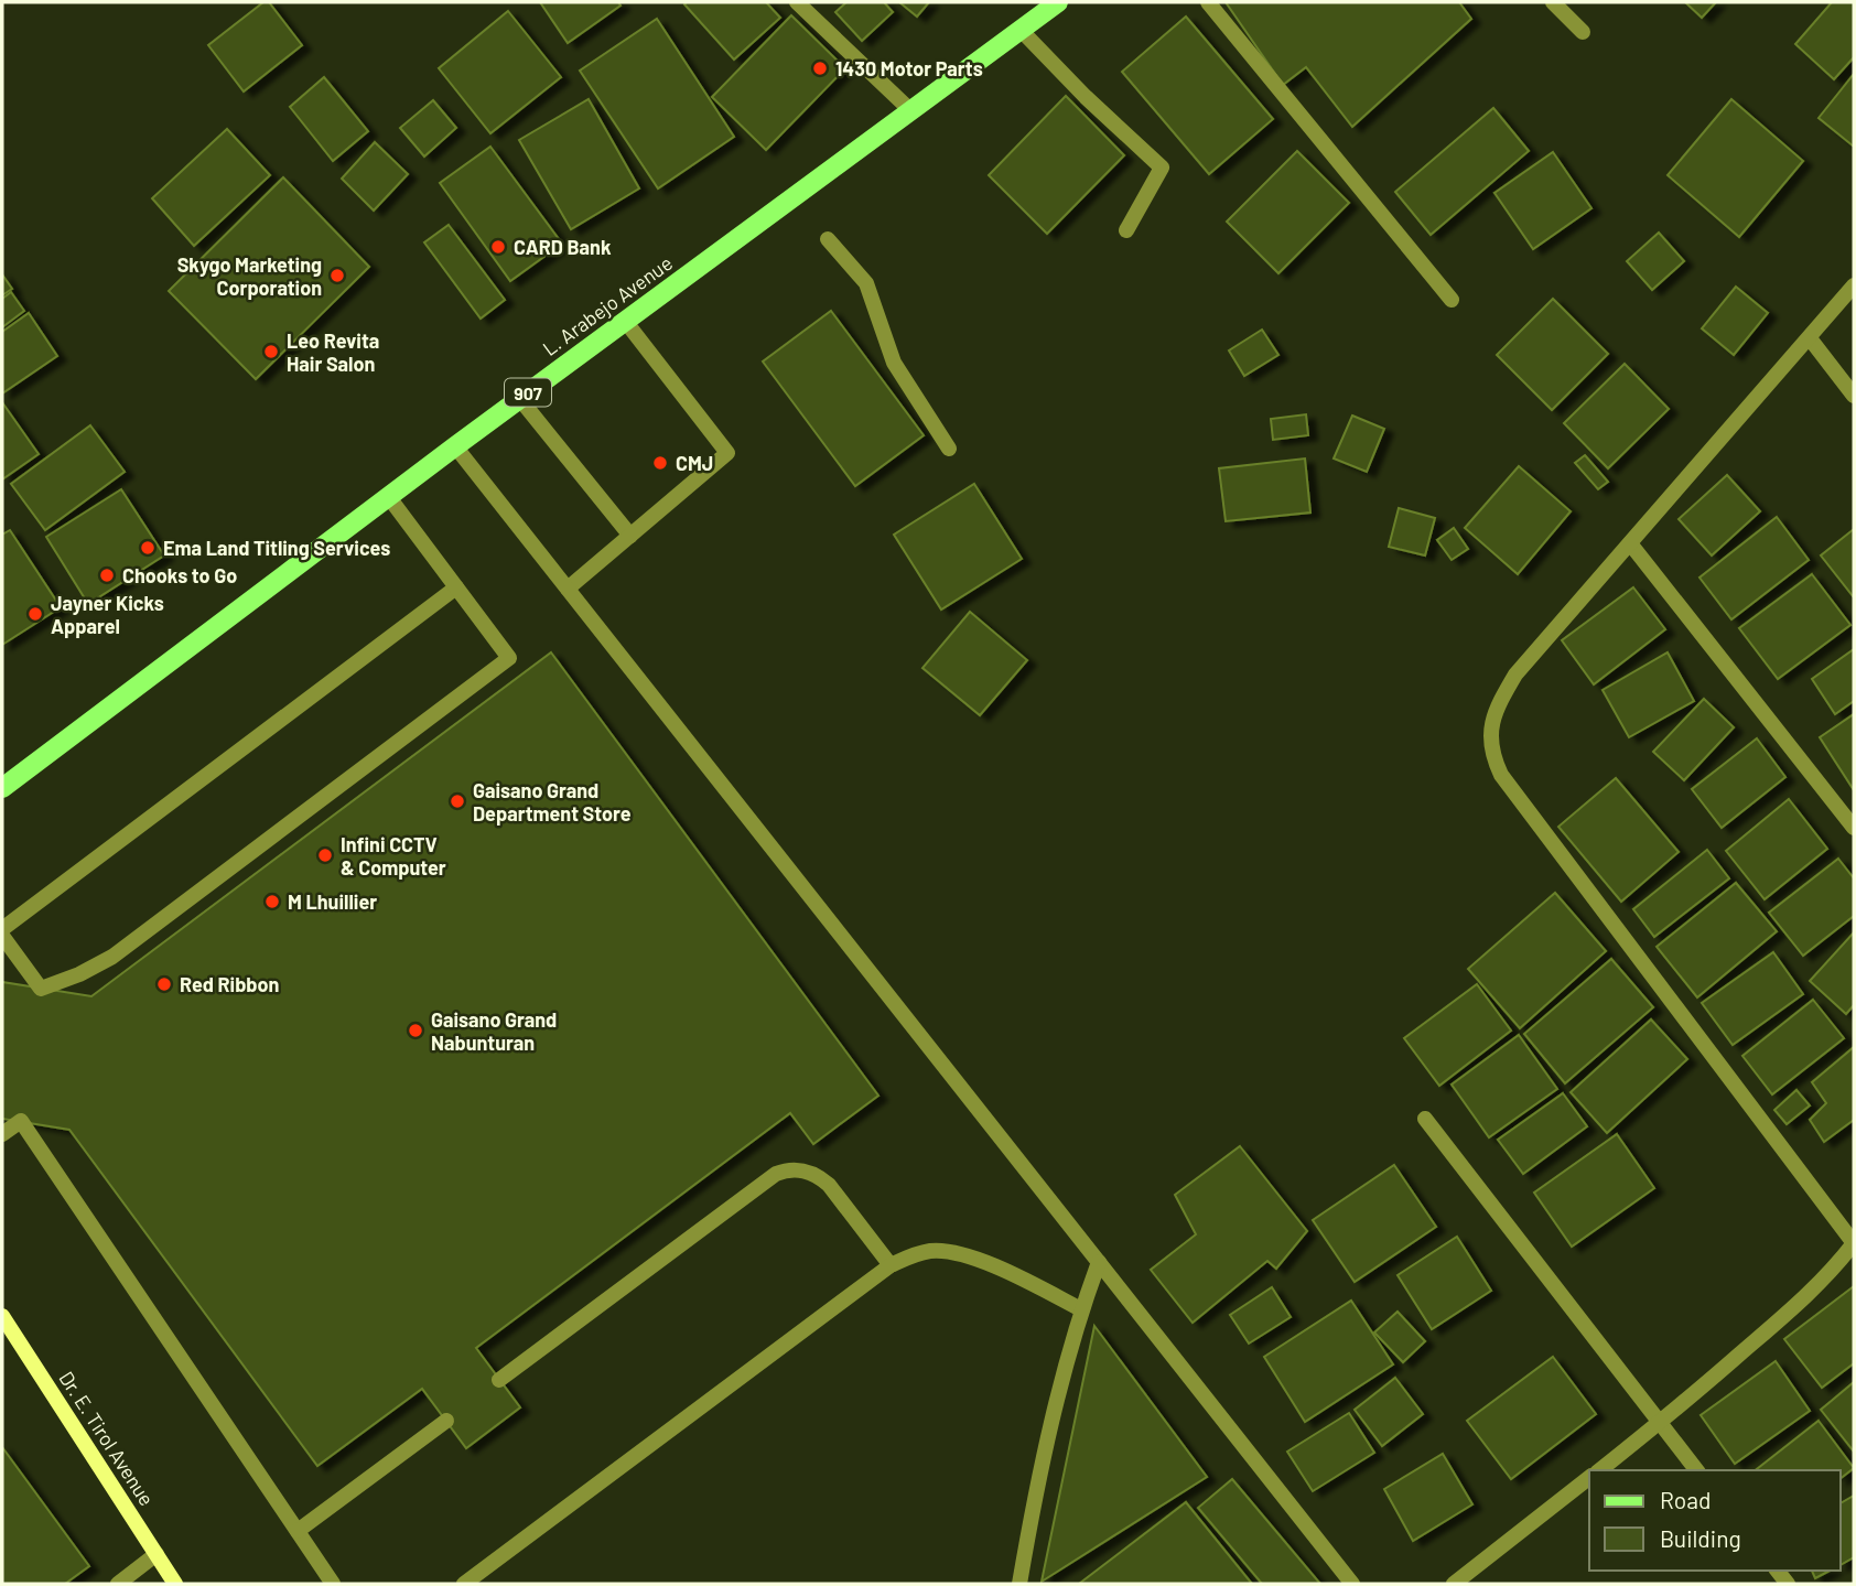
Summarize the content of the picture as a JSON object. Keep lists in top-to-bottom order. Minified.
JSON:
{"streets":{"main road":["L. Arabejo Avenue","907","Dr. E. Tirol Avenue"]},"places":["1430 Motor Parts","CARD Bank","Skygo Marketing Corporation","Leo Revita Hair Salon","CMJ","Ema Land Titling Services","Chooks to Go","Jayner Kicks Apparel","Gaisano Grand Department Store","Infini CCTV & Computer","M Lhuillier","Red Ribbon","Gaisano Grand Nabunturan"],"legend":["Road","Building"]}
